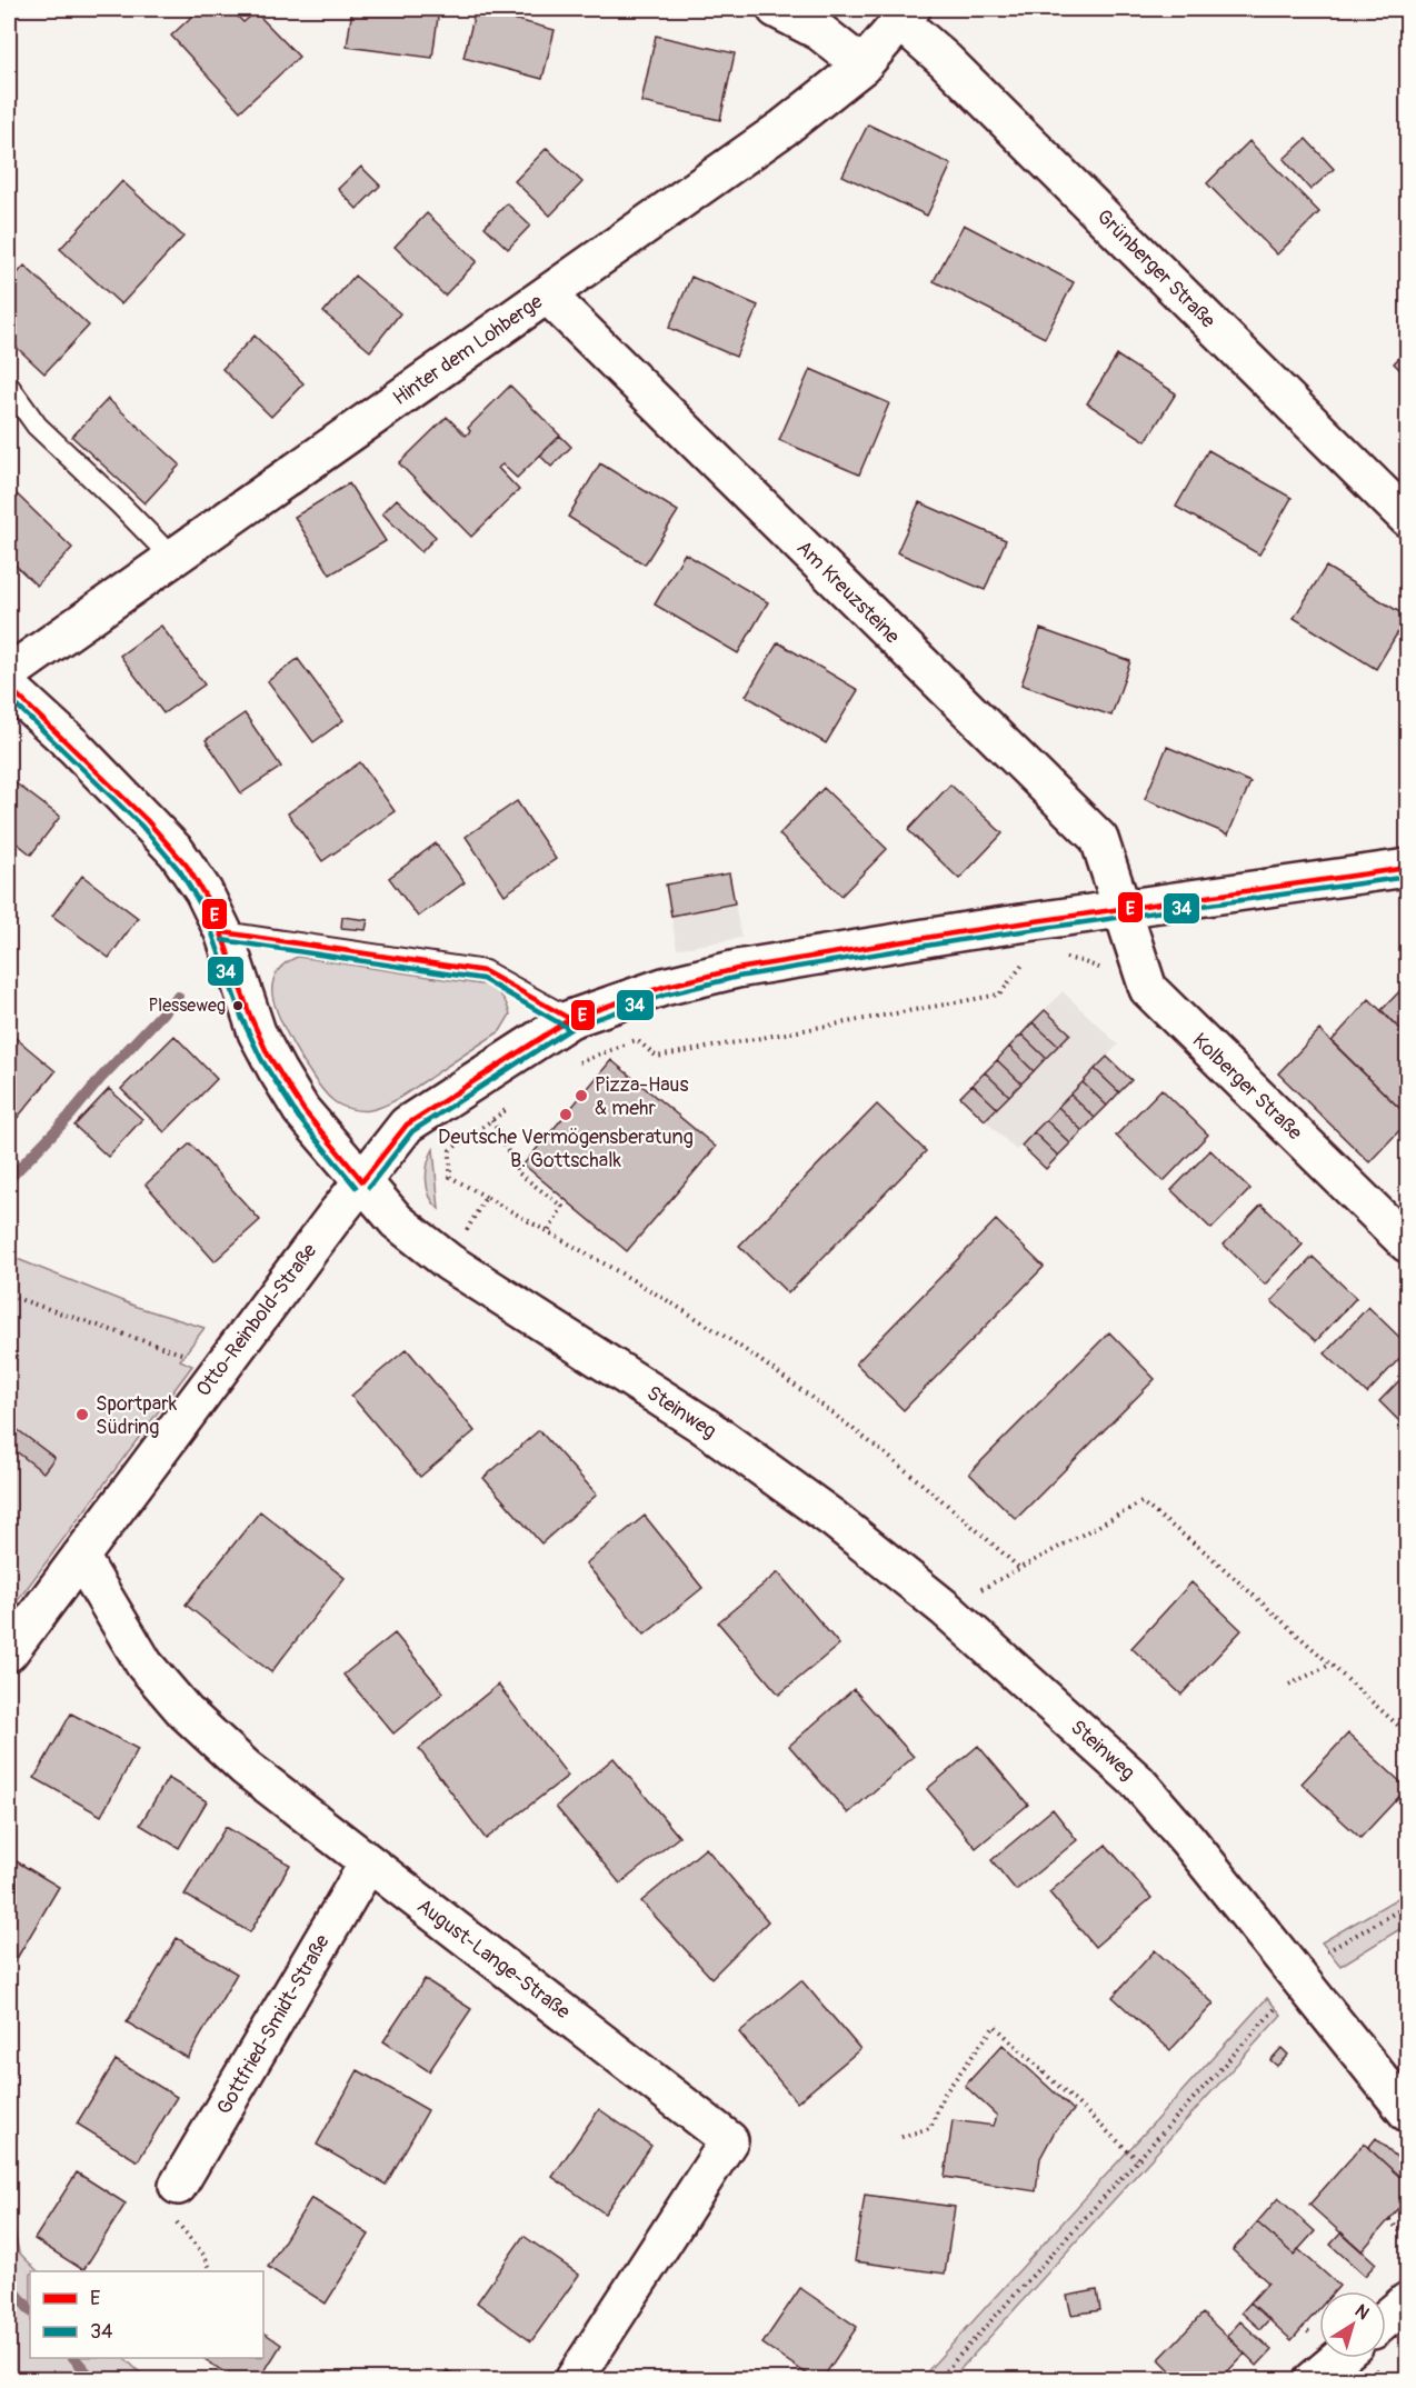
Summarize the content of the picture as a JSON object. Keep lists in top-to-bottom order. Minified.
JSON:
{"streets":{"street":["Grünberger Straße","Hinter dem Lohberge","Am Kreuzsteine","Kolberger Straße","Otto-Reinbold-Straße","Steinweg","August-Lange-Straße","Gottfried-Smidt-Straße"]},"crossings":[["Grünberger Straße","Hinter dem Lohberge"],["Hinter dem Lohberge","Am Kreuzsteine"],["Am Kreuzsteine","Kolberger Straße"],["Otto-Reinbold-Straße","Steinweg"],["Otto-Reinbold-Straße","August-Lange-Straße"],["August-Lange-Straße","Gottfried-Smidt-Straße"]],"places":["Plesseweg","Pizza-Haus & mehr","Deutsche Vermögensberatung B. Gottschalk","Sportpark Südring"],"lines":["transit line E","transit line 34"],"legend":["E","34"],"north":"top right"}
